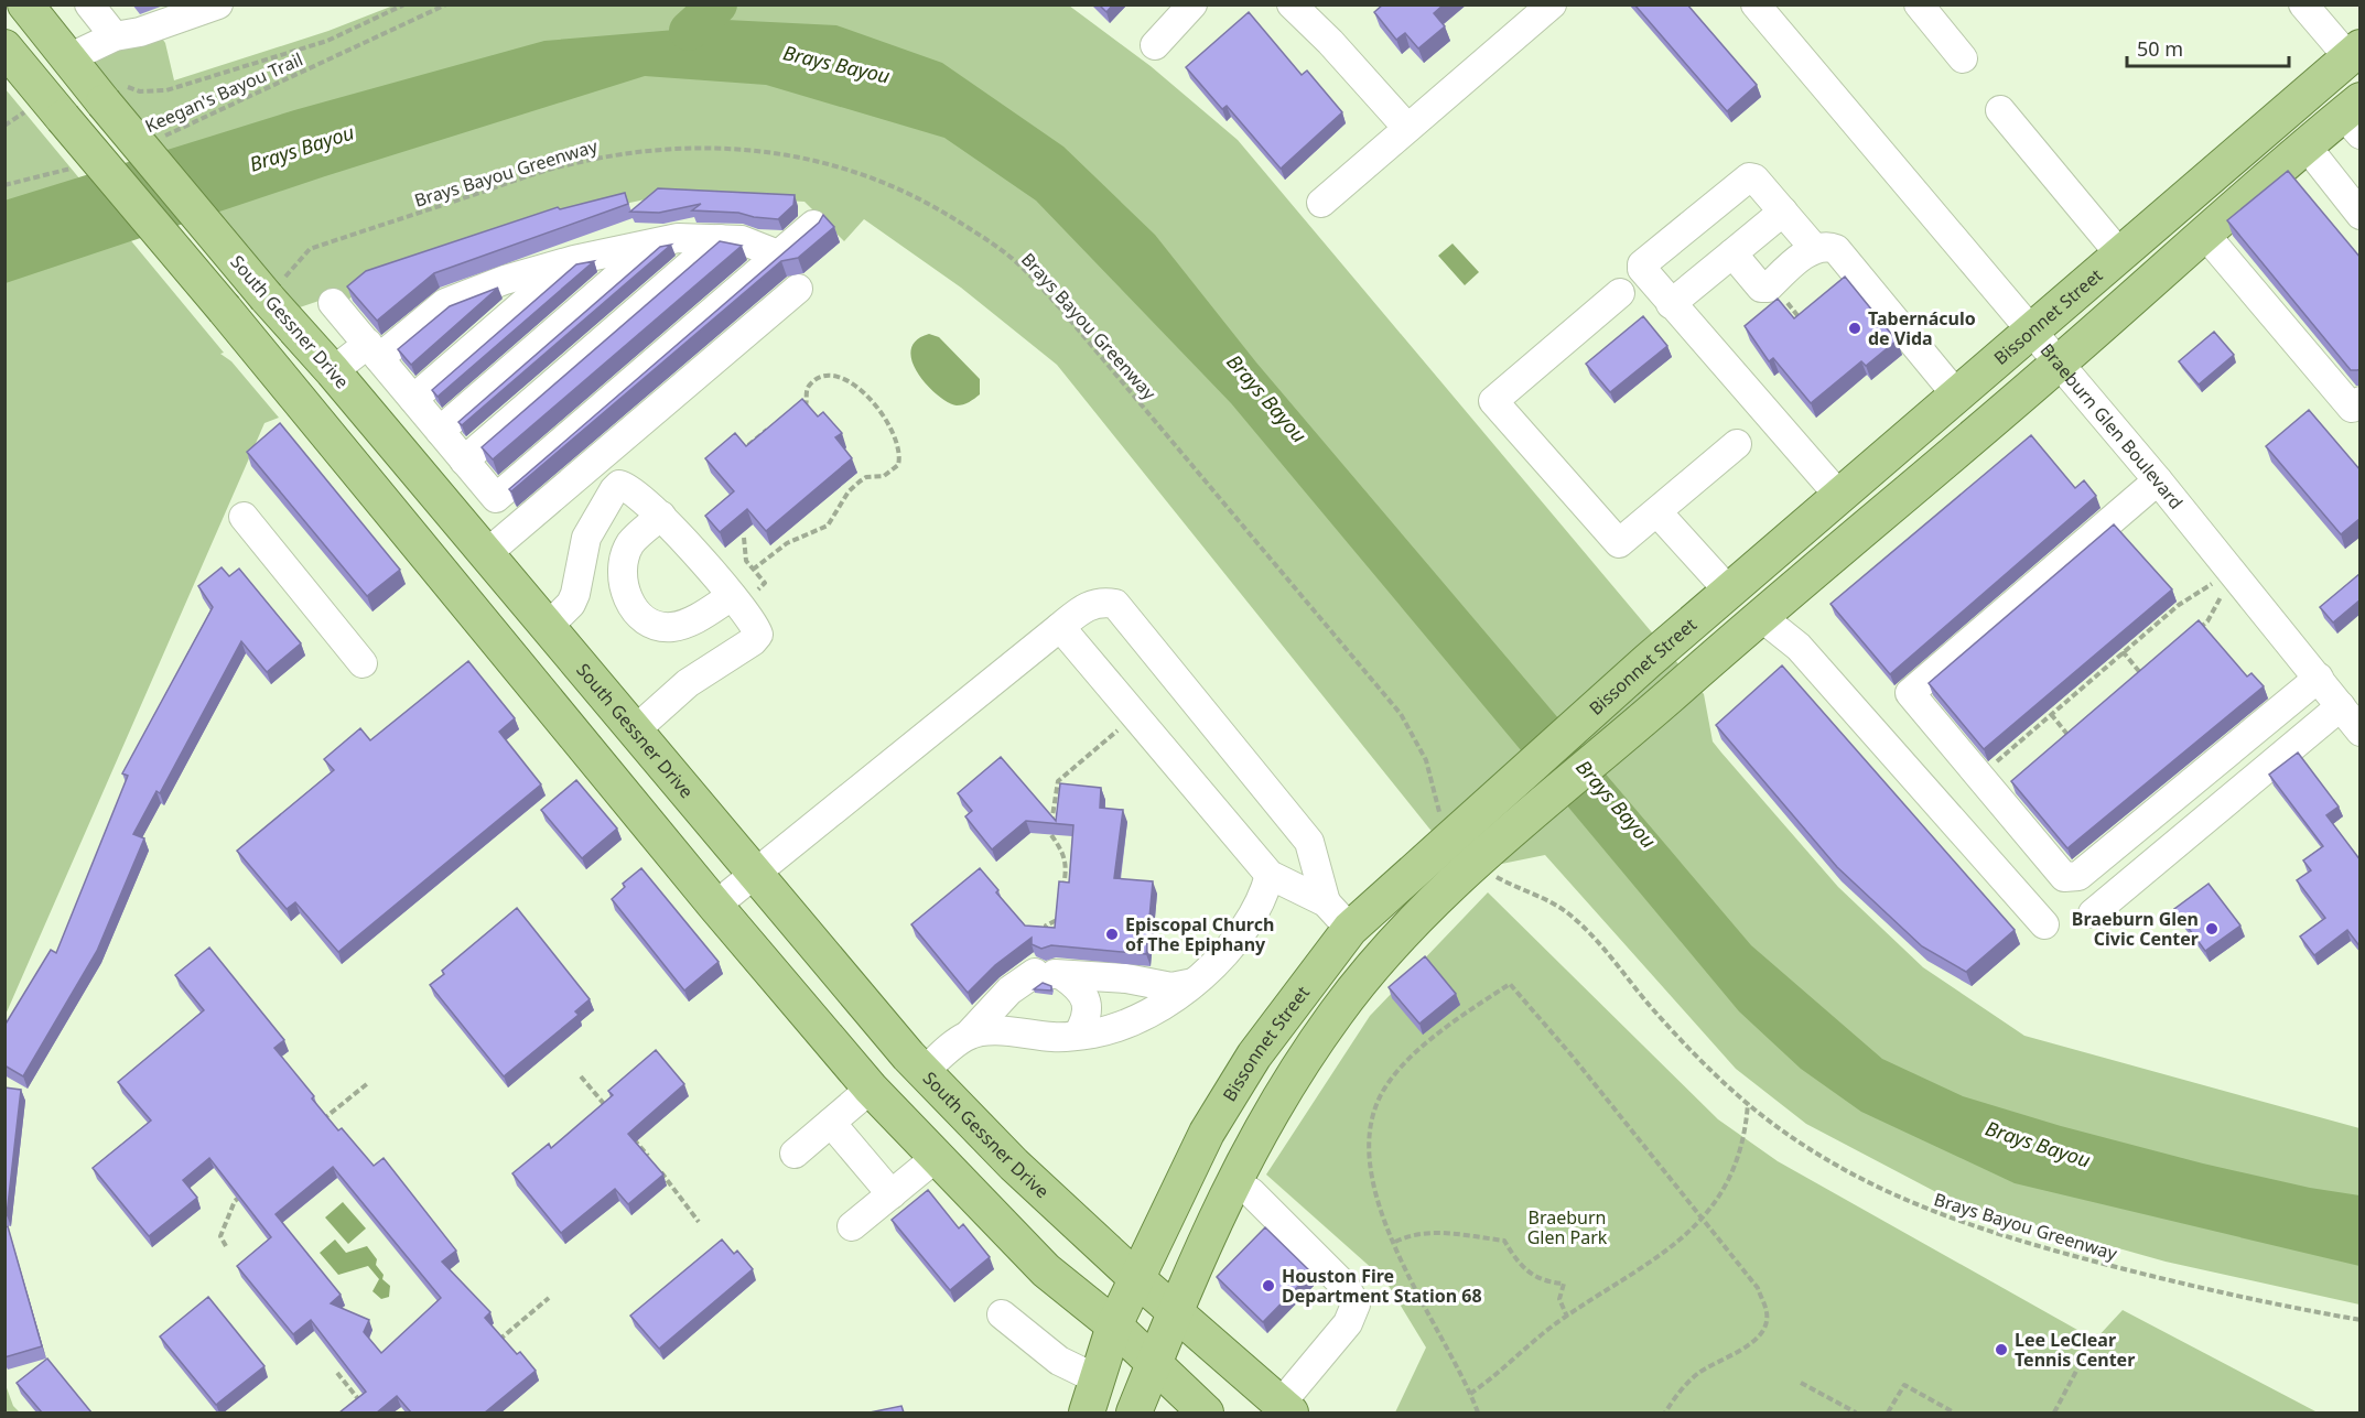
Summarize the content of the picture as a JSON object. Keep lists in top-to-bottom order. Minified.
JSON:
{"streets":{"main road":["Bissonnet Street","South Gessner Drive"],"street":["Braeburn Glen Boulevard"],"path":["Keegan's Bayou Trail","Brays Bayou Greenway"]},"crossings":[["Keegan's Bayou Trail","South Gessner Drive"],["Brays Bayou Greenway","Bissonnet Street"],["Brays Bayou Greenway","South Gessner Drive"],["Bissonnet Street","South Gessner Drive"],["Bissonnet Street","Braeburn Glen Boulevard"]],"water":["Brays Bayou"],"parks":["Braeburn Glen Park"],"places":["Tabernáculo de Vida","Braeburn Glen Civic Center","Episcopal Church of The Epiphany","Houston Fire Department Station 68","Lee LeClear Tennis Center"],"scale_bar":"50 m"}
